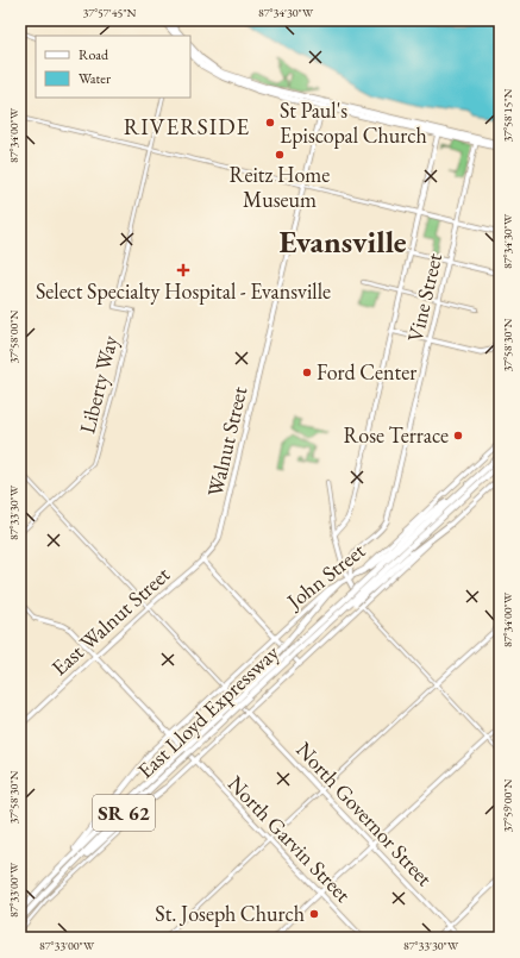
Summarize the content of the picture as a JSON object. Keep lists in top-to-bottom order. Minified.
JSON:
{"streets":{"highway":["East Lloyd Expressway","SR 62"],"main road":["Vine Street","Walnut Street","John Street","East Walnut Street","North Governor Street","North Garvin Street"],"street":["Liberty Way"]},"crossings":[["Vine Street","John Street"],["Walnut Street","East Walnut Street"],["John Street","North Garvin Street"],["East Walnut Street","North Garvin Street"],["East Lloyd Expressway","SR 62"]],"districts":["RIVERSIDE","Evansville"],"places":{"other":["St Paul's Episcopal Church","Reitz Home Museum","Ford Center","Rose Terrace","St. Joseph Church"],"health":["Select Specialty Hospital - Evansville"]},"legend":["Road","Water"],"coordinates":["37°57'45\"N","87°34'30\"W","37°58'15\"N","87°34'00\"W","37°58'00\"N","37°58'30\"N","87°33'30\"W","37°59'00\"N","87°33'00\"W"]}
